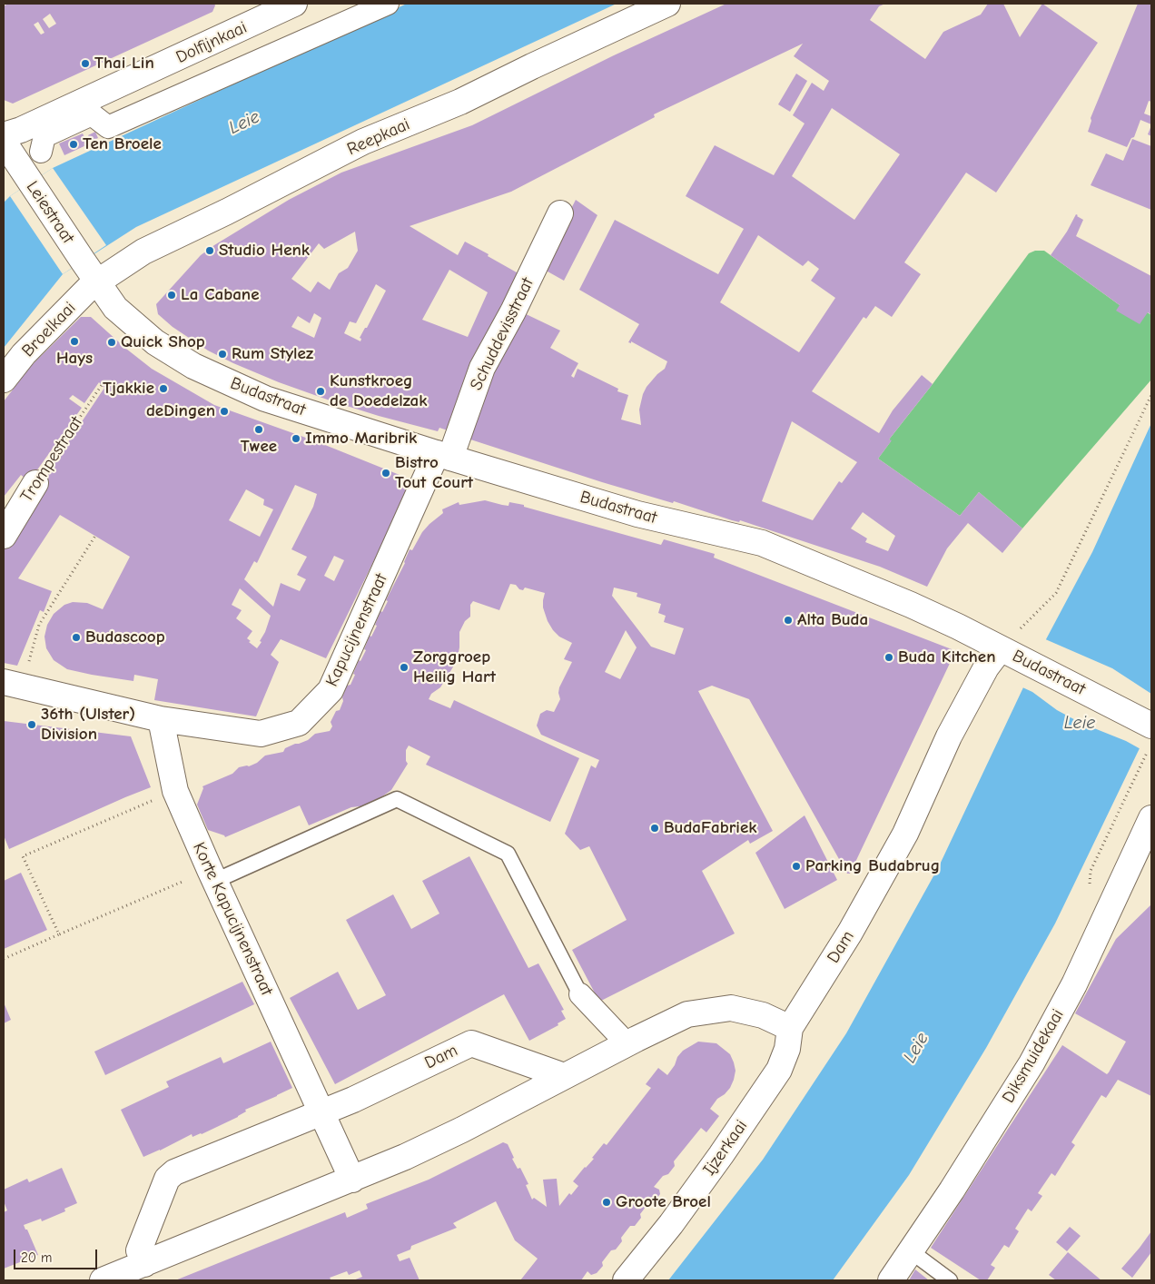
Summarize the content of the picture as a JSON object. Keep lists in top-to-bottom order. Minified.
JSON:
{"streets":{"street":["Dolfijnkaai","Reepkaai","Leiestraat","Broelkaai","Schuddevisstraat","Budastraat","Trompestraat","Kapucijnenstraat","Korte Kapucijnenstraat","Dam","Diksmuidekaai","Ijzerkaai"]},"crossings":[["Reepkaai","Leiestraat"],["Reepkaai","Broelkaai"],["Reepkaai","Budastraat"],["Leiestraat","Broelkaai"],["Leiestraat","Budastraat"],["Broelkaai","Budastraat"],["Schuddevisstraat","Budastraat"],["Schuddevisstraat","Kapucijnenstraat"],["Budastraat","Kapucijnenstraat"],["Budastraat","Dam"],["Kapucijnenstraat","Korte Kapucijnenstraat"],["Korte Kapucijnenstraat","Dam"],["Dam","Ijzerkaai"]],"water":["Leie"],"places":["Thai Lin","Ten Broele","Studio Henk","La Cabane","Hays","Quick Shop","Rum Stylez","Tjakkie","Kunstkroeg de Doedelzak","deDingen","Twee","Immo Maribrik","Bistro Tout Court","Alta Buda","Budascoop","Buda Kitchen","Zorggroep Heilig Hart","36th (Ulster) Division","BudaFabriek","Parking Budabrug","Groote Broel"],"scale_bar":"20 m"}
